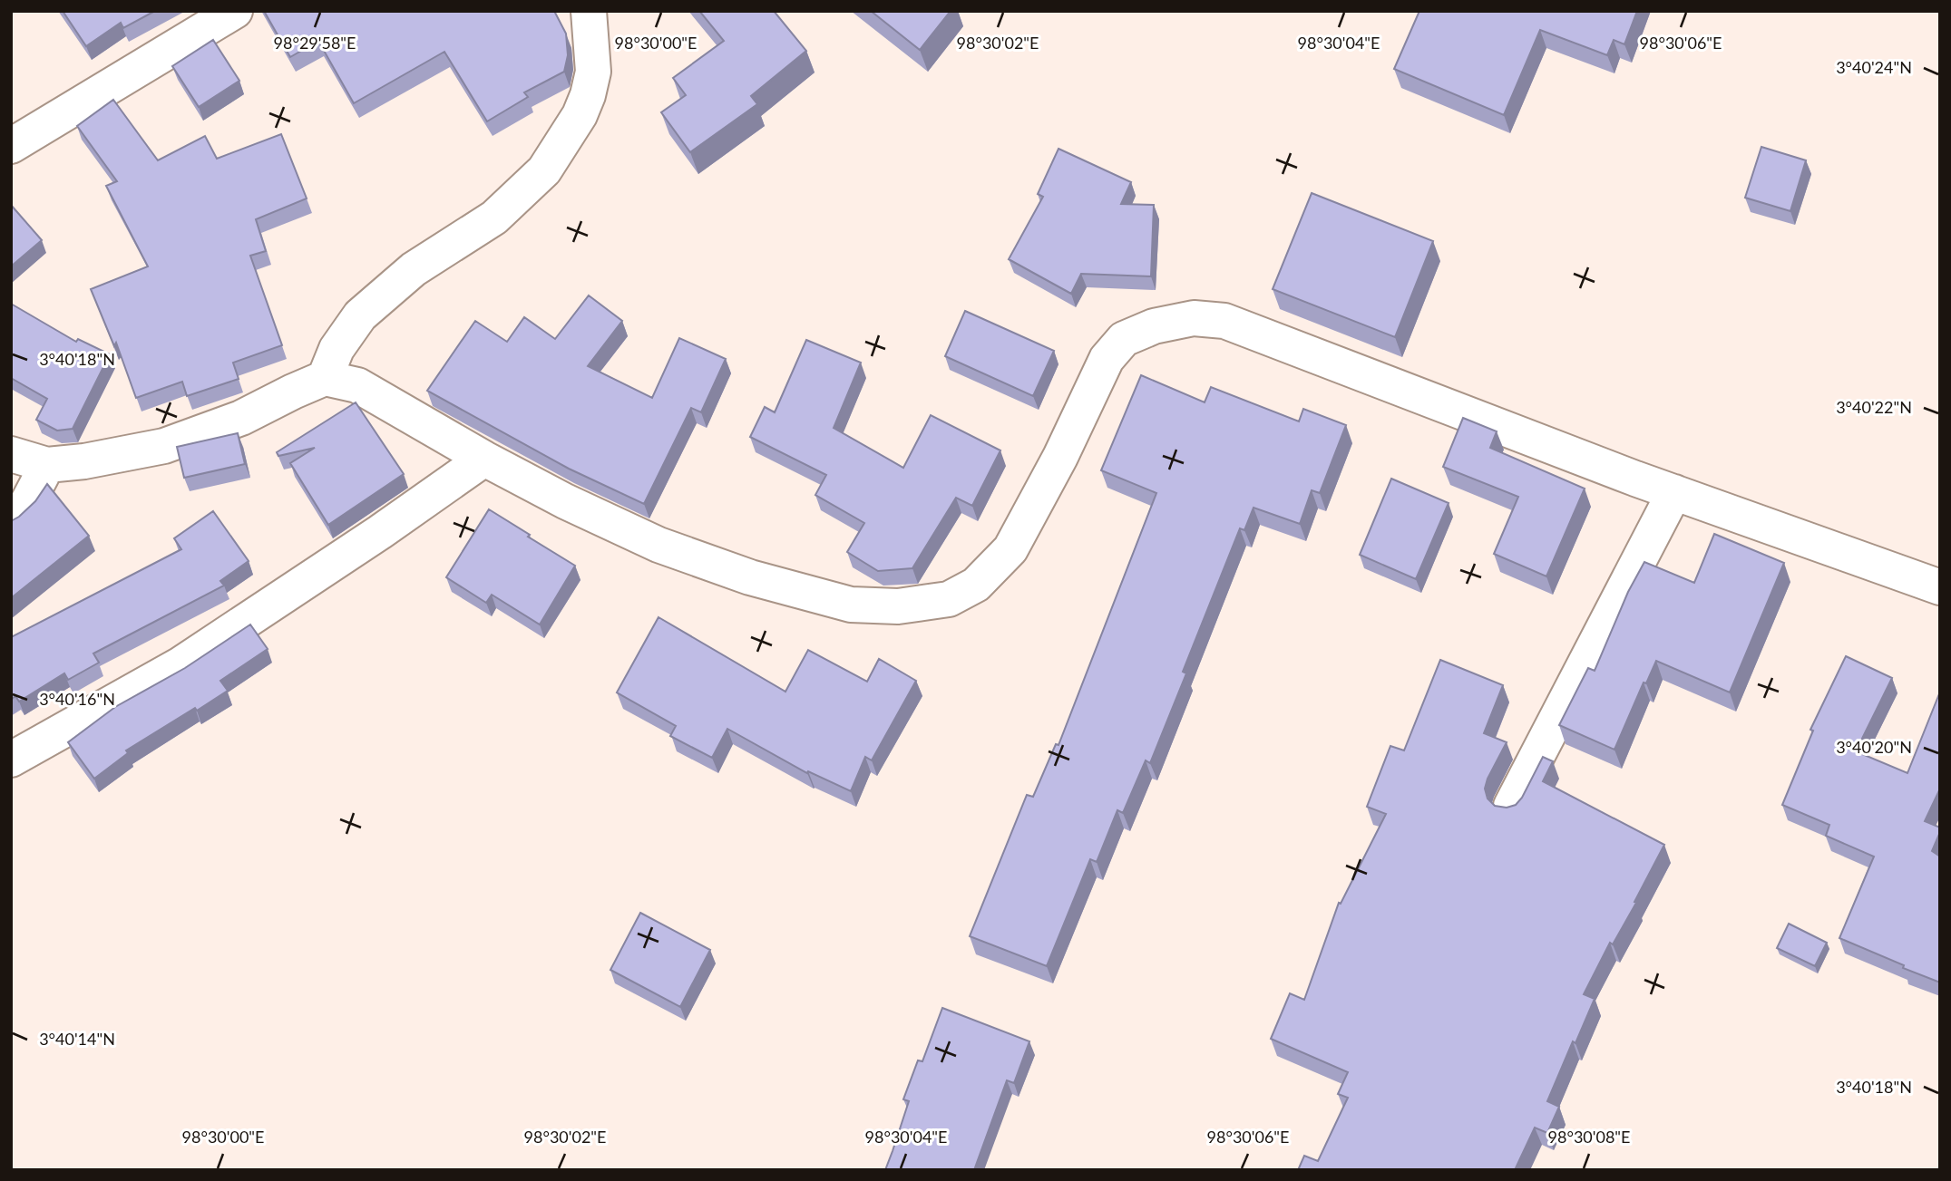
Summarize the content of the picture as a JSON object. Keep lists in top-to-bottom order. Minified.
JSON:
{"coordinates":["98°29'58\"E","98°30'00\"E","98°30'02\"E","98°30'04\"E","98°30'06\"E","3°40'24\"N","3°40'18\"N","3°40'22\"N","3°40'16\"N","3°40'20\"N","3°40'14\"N","98°30'08\"E"]}
